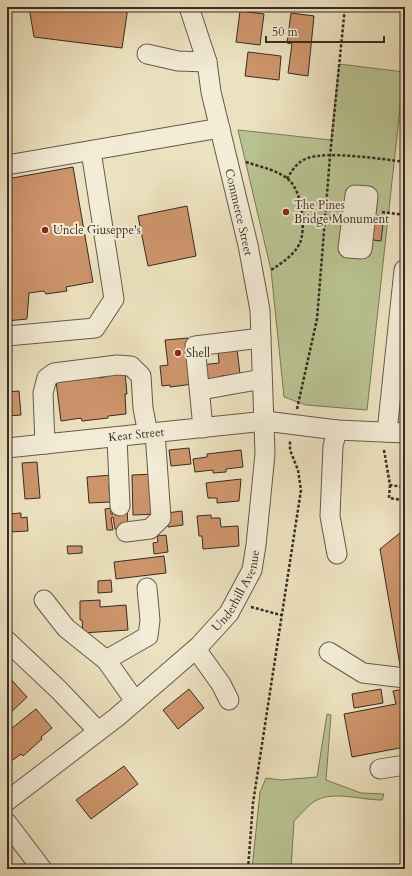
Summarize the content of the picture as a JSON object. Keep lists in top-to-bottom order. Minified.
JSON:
{"streets":{"street":["Commerce Street","Kear Street","Underhill Avenue"]},"crossings":[["Commerce Street","Kear Street"],["Commerce Street","Underhill Avenue"],["Kear Street","Underhill Avenue"]],"places":["The Pines Bridge Monument","Uncle Giuseppe's","Shell"],"scale_bar":"50 m"}
